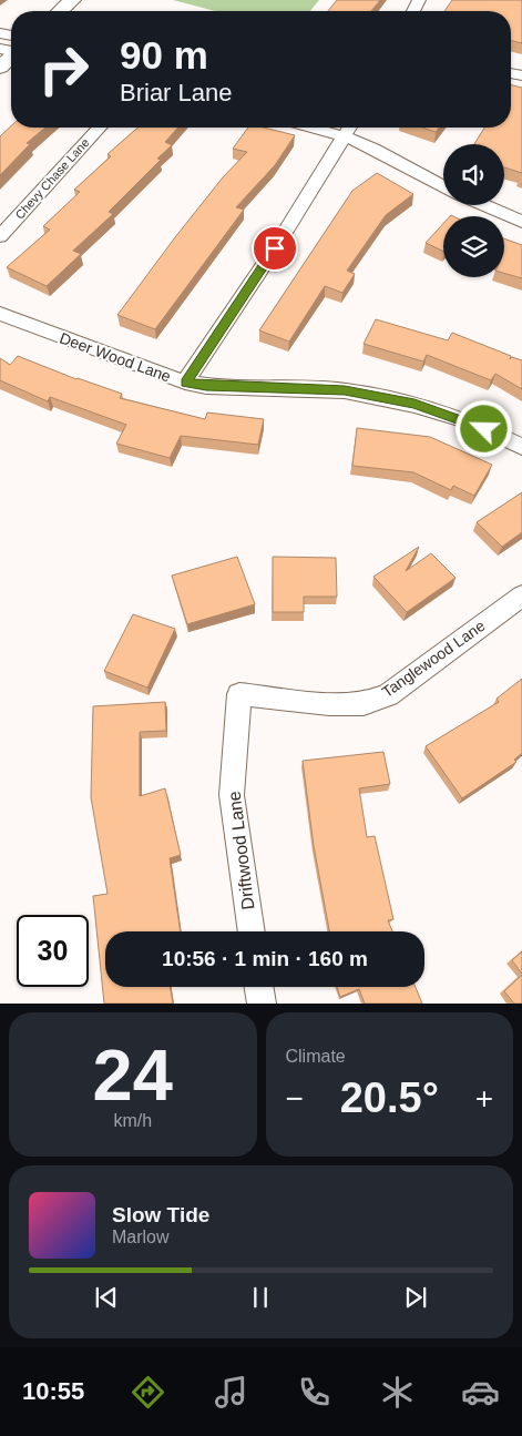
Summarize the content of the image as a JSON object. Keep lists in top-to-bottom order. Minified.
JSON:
{"streets":{"street":["Chevy Chase Lane","Deer Wood Lane","Tanglewood Lane","Driftwood Lane"]},"crossings":[["Tanglewood Lane","Driftwood Lane"]],"page":{"turn":["90 m","Briar Lane"],"limit":"30","trip":"10:56 · 1 min · 160 m","tile":[["24","km/h"],"Climate"],"heat":["−","20.5°","+"],"song":["Slow Tide","Marlow"],"tabs":"10:55"}}
